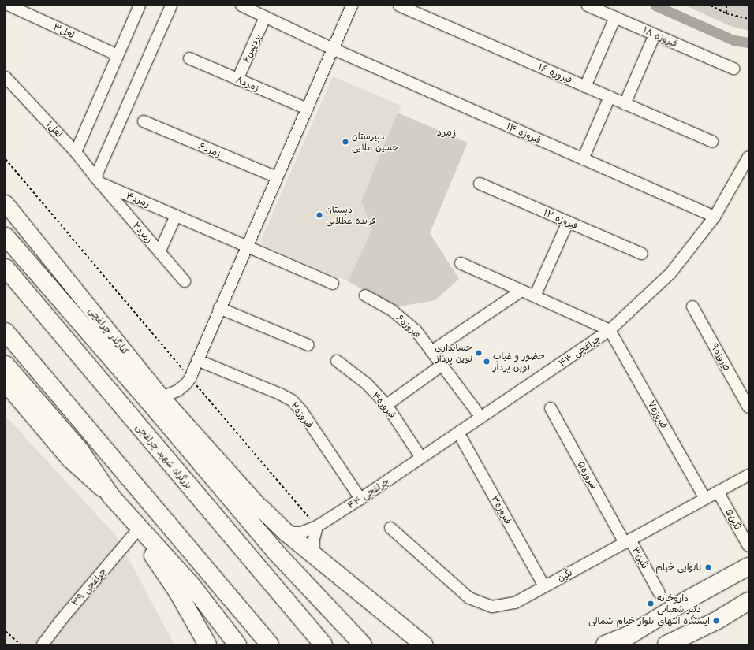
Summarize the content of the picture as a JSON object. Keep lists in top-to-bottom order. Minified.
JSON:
{"streets":{"main road":["کنارگذر چراغچی","بزرگراه شهید چراغچی"],"street":["لعل۳","فیروزه ۱۸","پردیس۶","فیروزه ۱۶","زمرد۸","لعل۱","فیروزه ۱۴","زمرد۶","زمرد۴","فیروزه ۱۲","زمرد۲","فیروزه۶","چراغچی ۴۴","فیروزه۹","فیروزه۴","فیروزه۷","فیروزه۲","فیروزه۵","فیروزه۳","نگین۵","نگین۳","نگین","چراغچی ۳۹"]},"crossings":[["پردیس۶","زمرد۸"],["پردیس۶","فیروزه ۱۴"],["لعل۱","زمرد۴"],["لعل۱","زمرد۲"],["فیروزه ۱۴","چراغچی ۴۴"],["زمرد۴","زمرد۲"],["چراغچی ۴۴","فیروزه۴"],["چراغچی ۴۴","فیروزه۷"],["چراغچی ۴۴","فیروزه۲"],["چراغچی ۴۴","فیروزه۳"],["فیروزه۷","نگین"],["فیروزه۵","نگین۳"],["فیروزه۵","نگین"],["فیروزه۳","نگین"],["نگین۵","نگین"],["نگین۳","نگین"]],"districts":["زمرد"],"places":["دبیرستان حسین ملایی","دبستان فریده عطلایی","حسابداری نوین پرداز","حضور و غیاب نوین پرداز","نانوایی خیام","داروخانه دکتر شعبانی","ایستگاه انتهای بلوار خیام شمالی"]}
